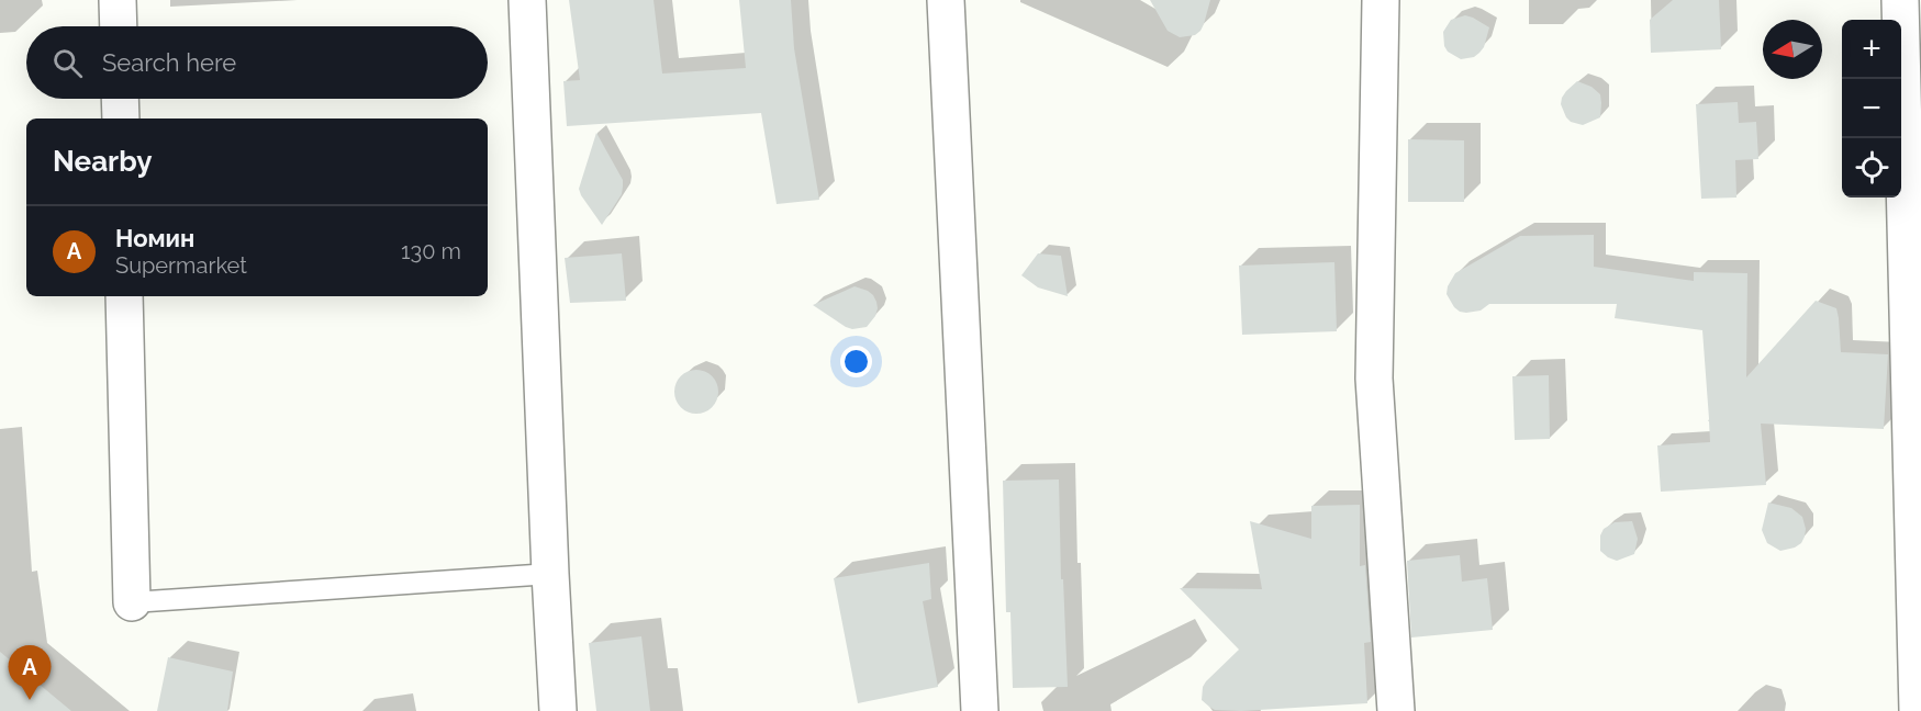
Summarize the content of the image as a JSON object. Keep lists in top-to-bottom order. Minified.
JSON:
{"north":"left","page":{"map_buttons":["+","−"],"search":"Search here","heading":"Nearby","list":[{"mark":"A","name":"Номин","note":"Supermarket","value":"130 m"}],"pins":"A"}}
